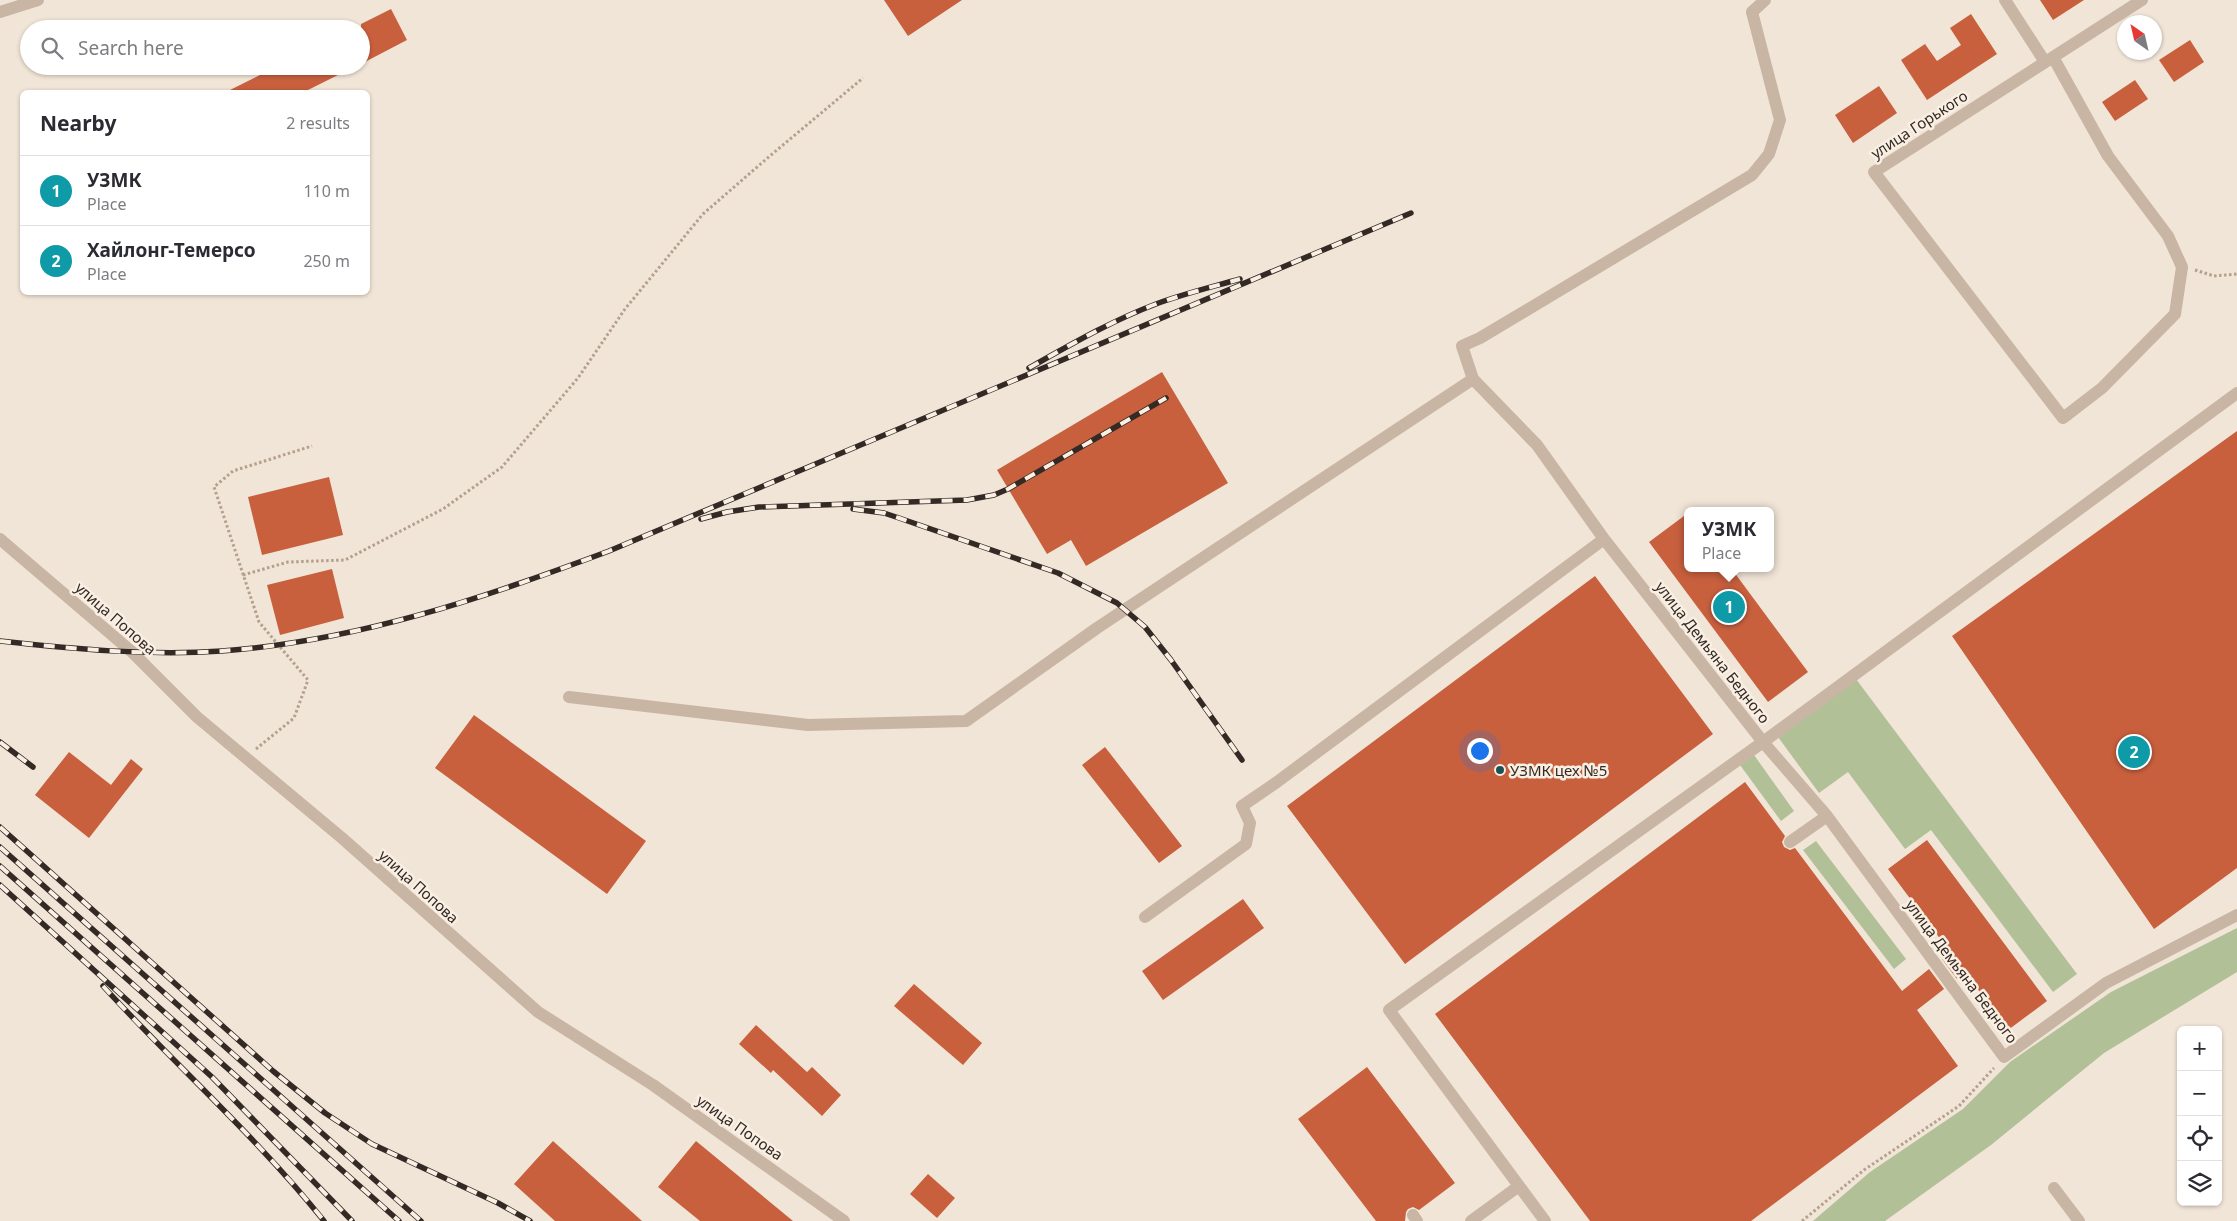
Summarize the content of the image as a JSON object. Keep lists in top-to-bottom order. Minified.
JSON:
{"streets":{"street":["улица Горького","улица Попова","улица Демьяна Бедного"]},"places":["УЗМК цех №5"],"north":"top left","page":{"search":"Search here","heading":["Nearby","2 results"],"list":[{"mark":"1","name":"УЗМК","note":"Place","value":"110 m"},{"mark":"2","name":"Хайлонг-Темерсо","note":"Place","value":"250 m"}],"popup":["УЗМК","Place"],"pins":["1","2"],"map_buttons":["+","−"]}}
